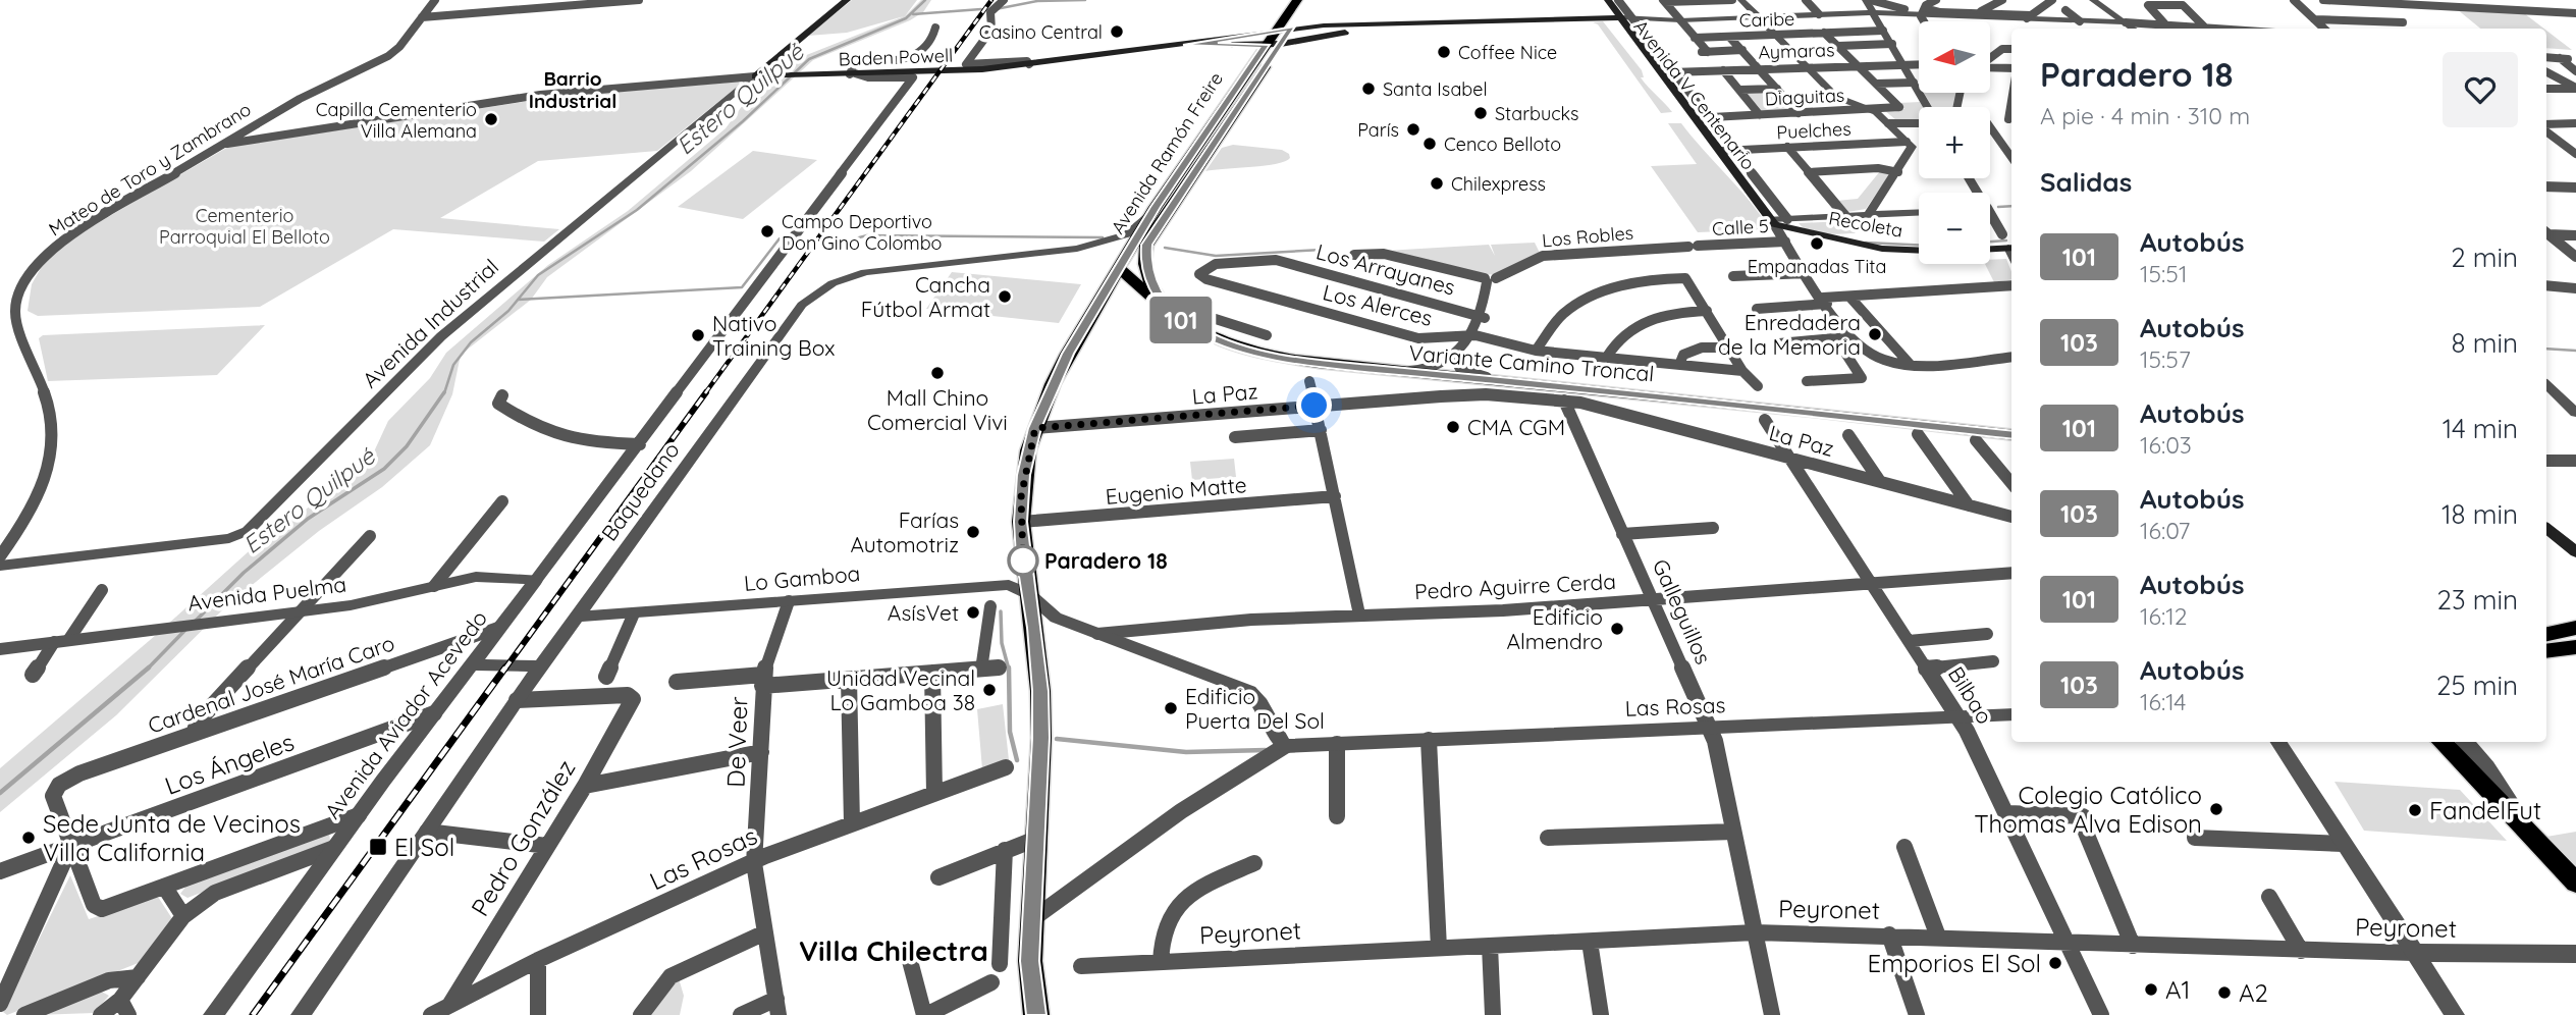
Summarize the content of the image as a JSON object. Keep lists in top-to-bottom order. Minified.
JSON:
{"streets":{"main road":["Baden Powell","Avenida V Centenario","Avenida Ramón Freire","Recoleta","Avenida Industrial","Variante Camino Troncal"],"street":["Caribe","Aymaras","Diaguitas","Puelches","Mateo de Toro y Zambrano","Calle 5","Los Robles","Los Arrayanes","Los Alerces","La Paz","Eugenio Matte","Baquedano","Lo Gamboa","Pedro Aguirre Cerda","Avenida Puelma","Galleguillos","Cardenal José María Caro","Bilbao","Las Rosas","Avenida Aviador Acevedo","De Veer","Los Ángeles","Pedro González","Peyronet"]},"crossings":[["Aymaras","Avenida V Centenario"],["Baden Powell","Avenida V Centenario"],["Baden Powell","Avenida Ramón Freire"],["Baden Powell","Mateo de Toro y Zambrano"],["Baden Powell","Avenida Industrial"],["Baden Powell","Avenida Aviador Acevedo"],["Avenida V Centenario","Puelches"],["Avenida V Centenario","Recoleta"],["Avenida V Centenario","Calle 5"],["Avenida Ramón Freire","Variante Camino Troncal"],["Avenida Ramón Freire","La Paz"],["Avenida Ramón Freire","Eugenio Matte"],["Avenida Ramón Freire","Baquedano"],["Avenida Ramón Freire","Lo Gamboa"],["Avenida Ramón Freire","Pedro Aguirre Cerda"],["Avenida Ramón Freire","Las Rosas"],["Calle 5","Los Robles"],["Los Arrayanes","Los Alerces"],["Variante Camino Troncal","Baquedano"],["La Paz","Galleguillos"],["La Paz","Bilbao"],["Baquedano","Lo Gamboa"],["Baquedano","Pedro González"],["Lo Gamboa","Pedro Aguirre Cerda"],["Lo Gamboa","De Veer"],["Pedro Aguirre Cerda","Galleguillos"],["Pedro Aguirre Cerda","Bilbao"],["Avenida Puelma","Avenida Aviador Acevedo"],["Galleguillos","Las Rosas"],["Galleguillos","Peyronet"],["Cardenal José María Caro","Avenida Aviador Acevedo"],["Cardenal José María Caro","Los Ángeles"],["Bilbao","Las Rosas"],["Bilbao","Peyronet"],["Las Rosas","De Veer"],["Las Rosas","Pedro González"],["Avenida Aviador Acevedo","Los Ángeles"]],"districts":["Barrio Industrial","Villa Chilectra"],"water":["Estero Quilpué"],"parks":["Cementerio Parroquial El Belloto"],"places":{"other":["Casino Central","Coffee Nice","Santa Isabel","Starbucks","Capilla Cementerio Villa Alemana","París","Cenco Belloto","Chilexpress","Campo Deportivo Don Gino Colombo","Empanadas Tita","Cancha Fútbol Armat","Enredadera de la Memoria","Nativo Training Box","Mall Chino Comercial Vivi","CMA CGM","Farías Automotriz","Paradero 18","AsísVet","Edificio Almendro","Unidad Vecinal Lo Gamboa 38","Edificio Puerta Del Sol","Colegio Católico Thomas Alva Edison","FandelFut","Sede Junta de Vecinos Villa California","Emporios El Sol","A1","A2"],"transit":["El Sol"]},"lines":["bus line 101"],"north":"left","page":{"on_map":"101","map_buttons":["+","−"],"heading":[["Paradero 18","A pie · 4 min · 310 m"],"Salidas"],"list":[{"mark":"101","name":"Autobús","note":"15:51","value":"2 min"},{"mark":"103","name":"Autobús","note":"15:57","value":"8 min"},{"mark":"101","name":"Autobús","note":"16:03","value":"14 min"},{"mark":"103","name":"Autobús","note":"16:07","value":"18 min"},{"mark":"101","name":"Autobús","note":"16:12","value":"23 min"},{"mark":"103","name":"Autobús","note":"16:14","value":"25 min"}]}}
